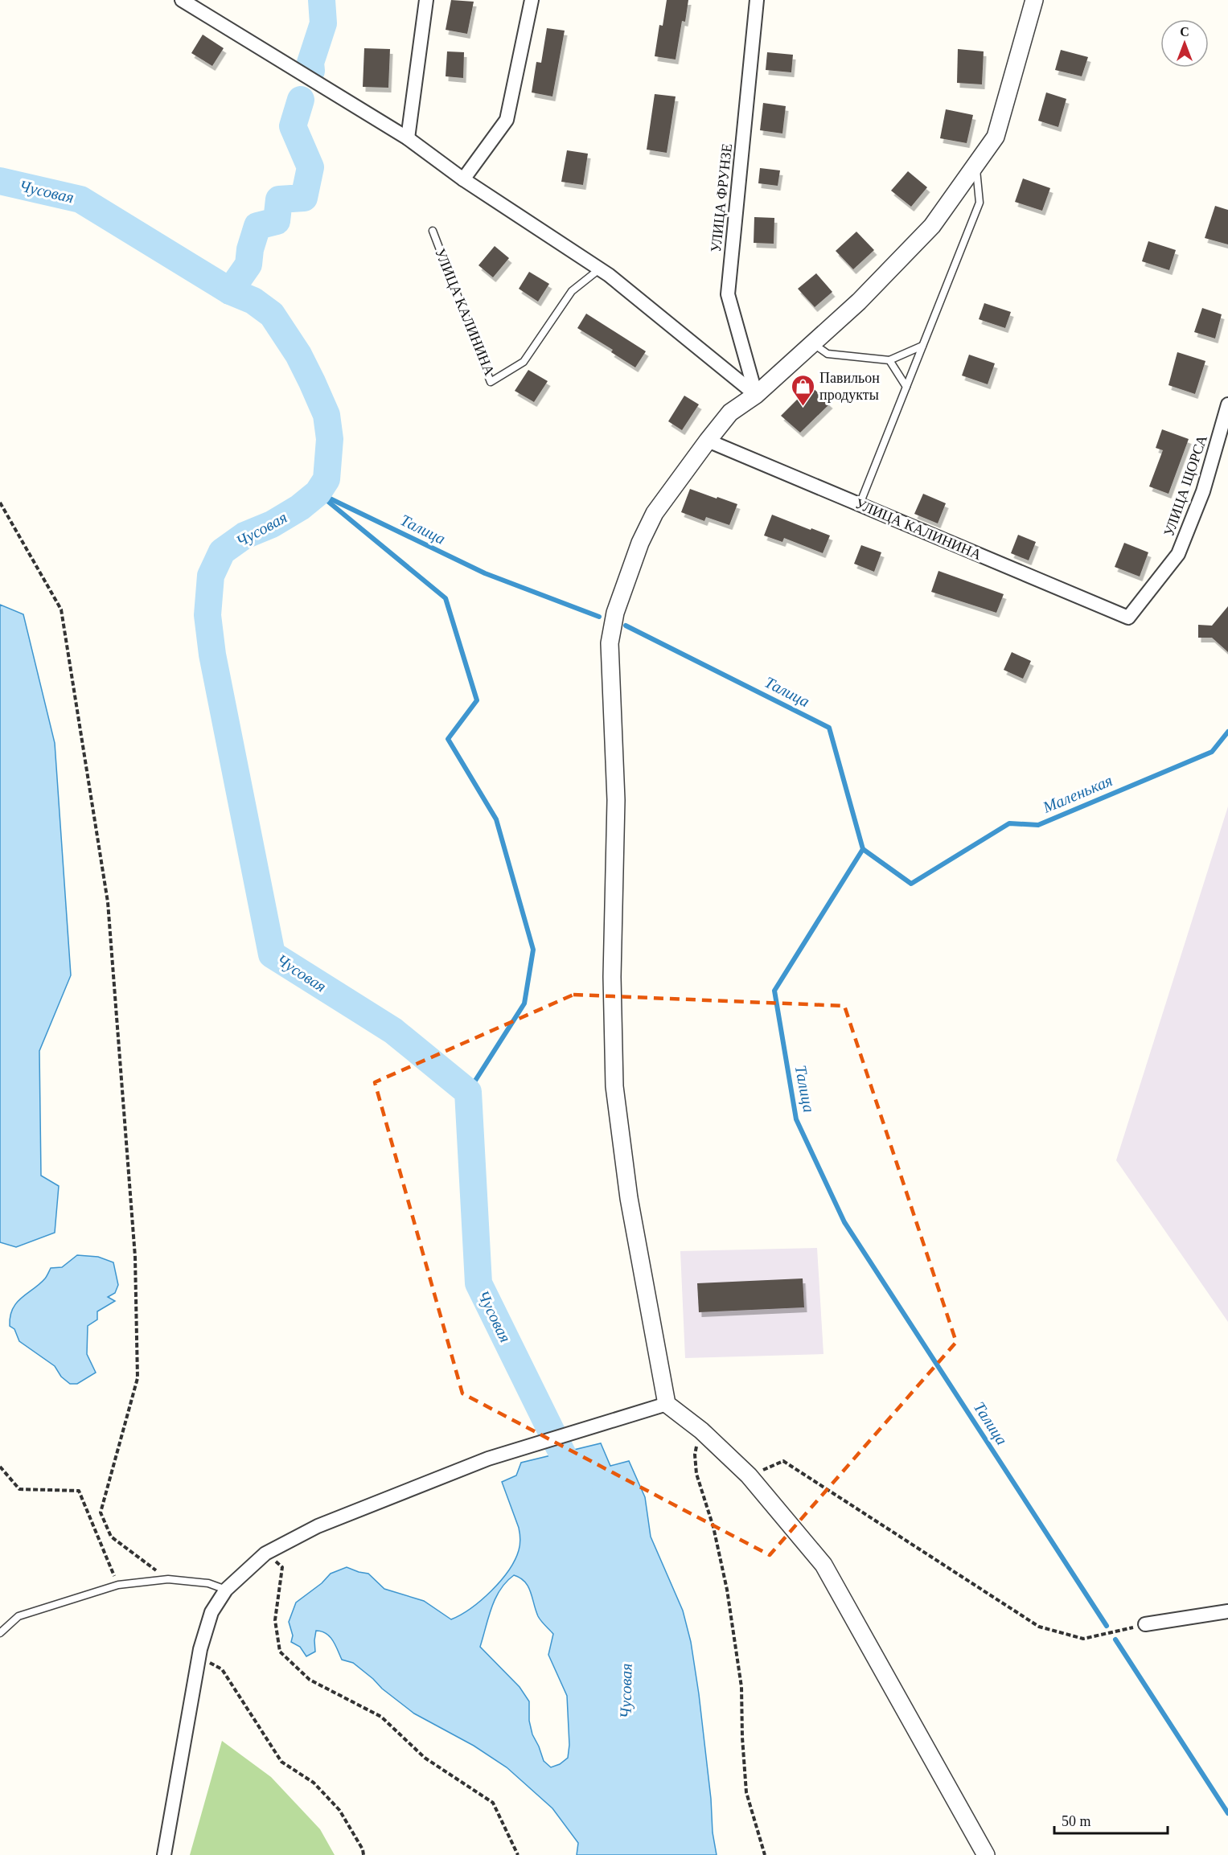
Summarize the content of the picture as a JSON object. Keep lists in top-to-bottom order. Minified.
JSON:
{"streets":{"street":["УЛИЦА ФРУНЗЕ","УЛИЦА КАЛИНИНА","УЛИЦА ЩОРСА"]},"crossings":[["УЛИЦА КАЛИНИНА","УЛИЦА ЩОРСА"]],"water":["Чусовая","Талица","Маленькая"],"places":{"shop":["Павильон продукты"]},"scale_bar":"50 m","north":"top"}
